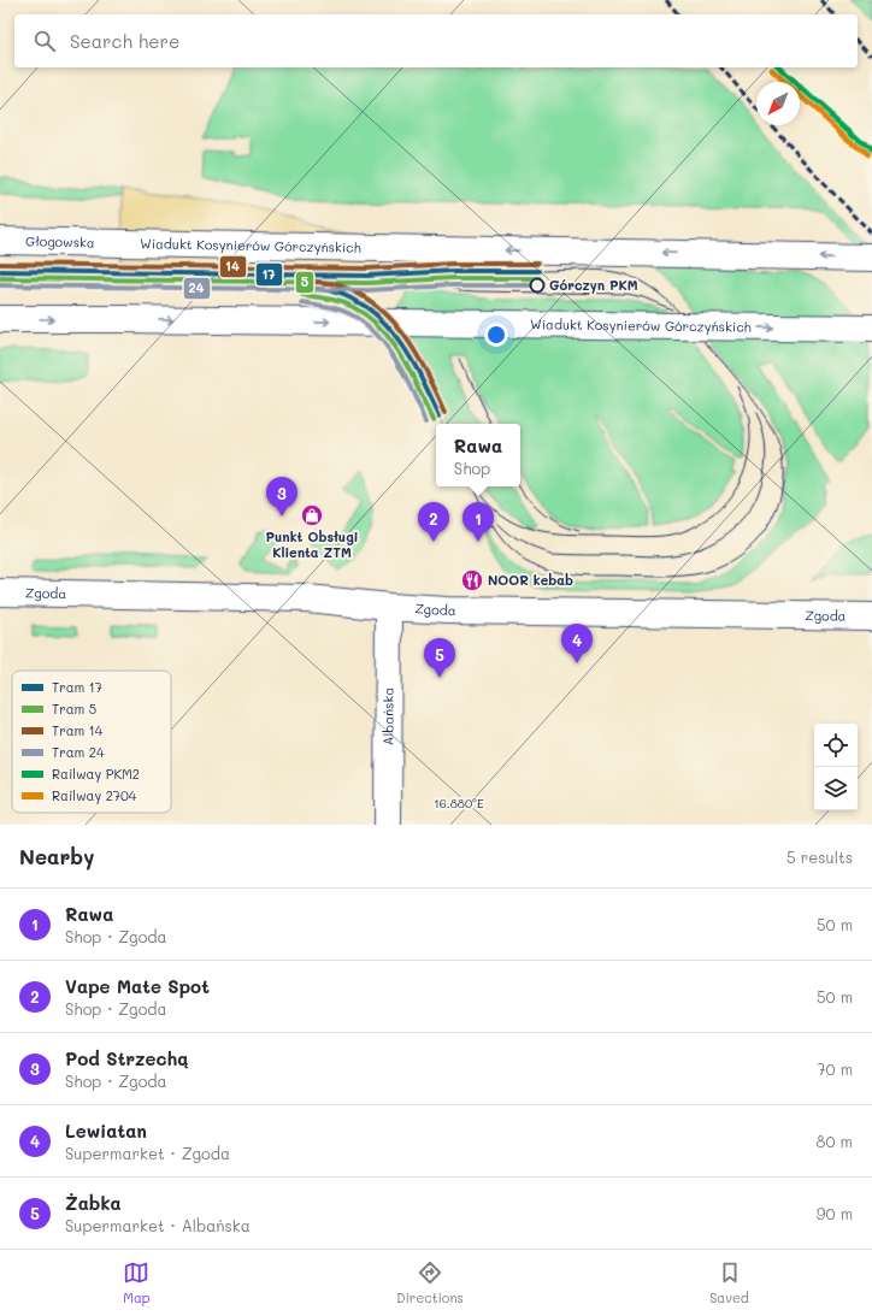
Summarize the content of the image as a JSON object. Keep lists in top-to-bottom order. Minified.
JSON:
{"streets":{"main road":["Głogowska","Wiadukt Kosynierów Górczyńskich","Zgoda","Albańska"]},"crossings":[["Głogowska","Wiadukt Kosynierów Górczyńskich"],["Zgoda","Albańska"]],"places":{"other":["Górczyn PKM"],"shop":["Punkt Obsługi Klienta ZTM"],"restaurant":["NOOR kebab"]},"lines":["rail line PKM2","rail line 2704","tram line 14","tram line 17","tram line 5","tram line 24"],"legend":["Tram 17","Tram 5","Tram 14","Tram 24","Railway PKM2","Railway 2704"],"north":"bottom left","page":{"search":"Search here","popup":["Rawa","Shop"],"pins":["3","1","2","4","5"],"heading":["Nearby","5 results"],"list":[{"mark":"1","name":"Rawa","note":"Shop · Zgoda","value":"50 m"},{"mark":"2","name":"Vape Mate Spot","note":"Shop · Zgoda","value":"50 m"},{"mark":"3","name":"Pod Strzechą","note":"Shop · Zgoda","value":"70 m"},{"mark":"4","name":"Lewiatan","note":"Supermarket · Zgoda","value":"80 m"},{"mark":"5","name":"Żabka","note":"Supermarket · Albańska","value":"90 m"}],"nav":["Map","Directions","Saved"]},"coordinates":["16.880°E"]}
